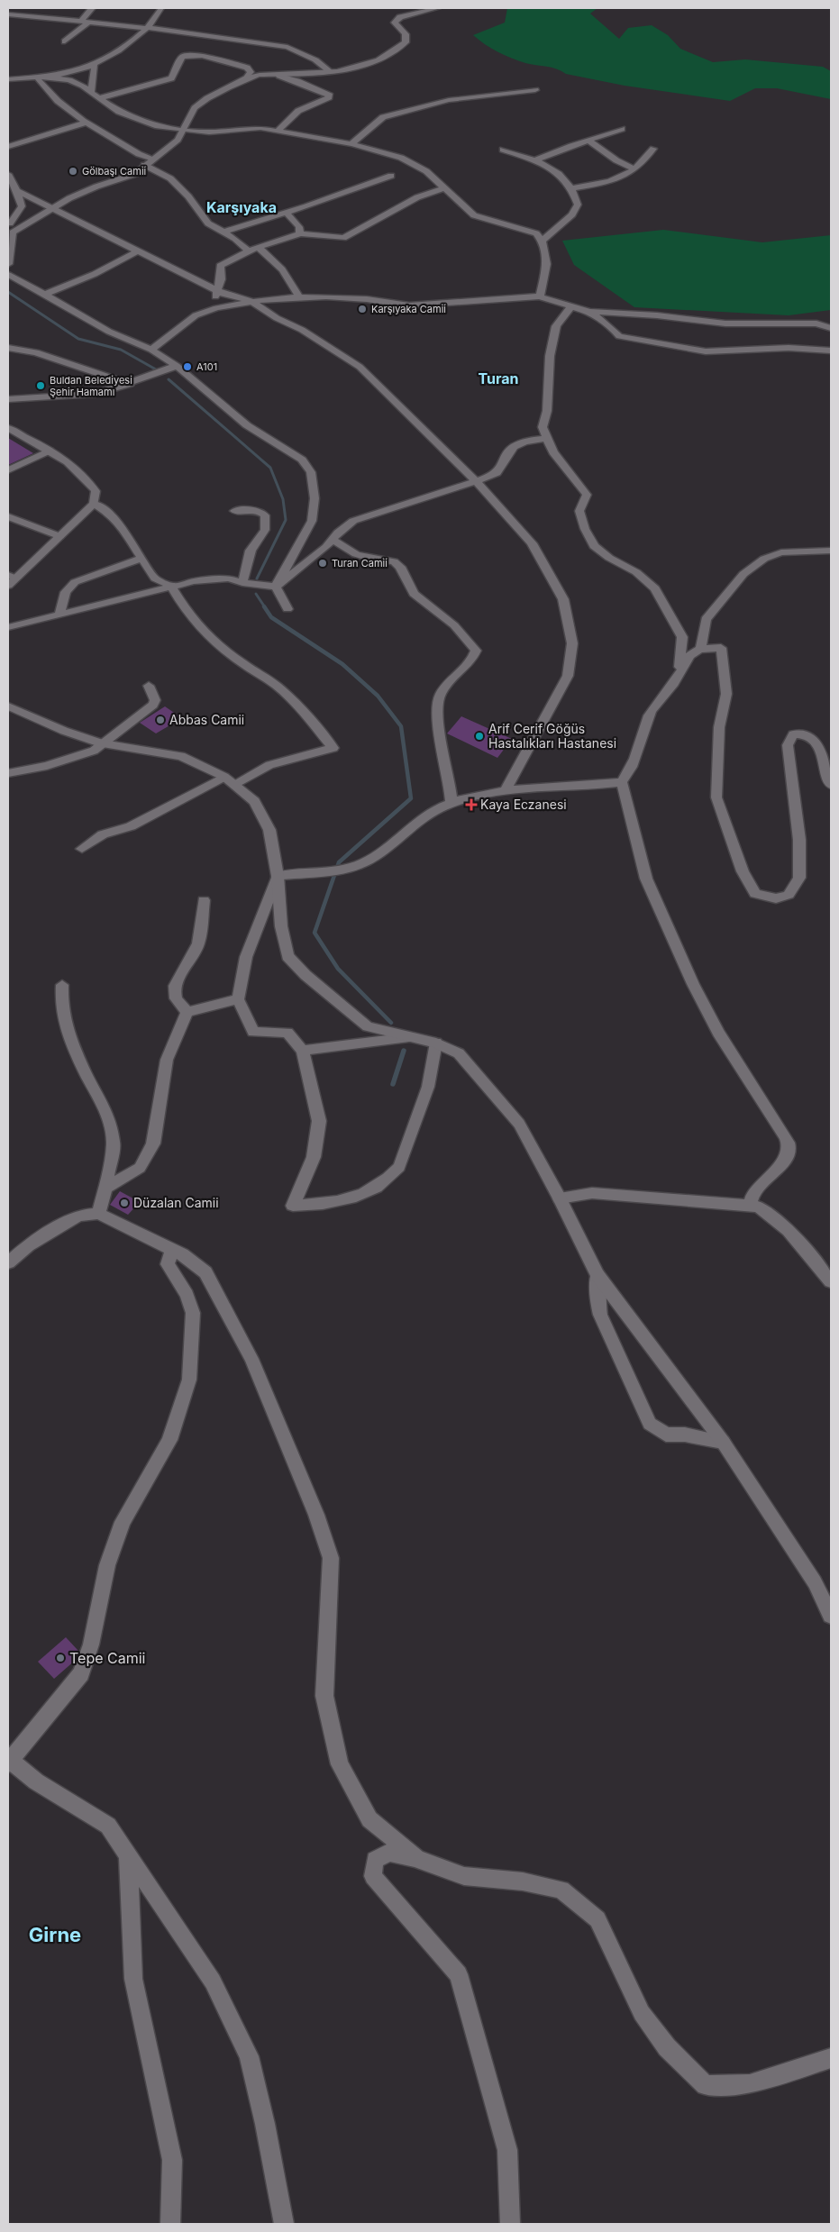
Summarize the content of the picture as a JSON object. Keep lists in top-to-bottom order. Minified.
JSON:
{"districts":["Karşıyaka","Turan","Girne"],"places":{"other":["Gölbaşı Camii","Karşıyaka Camii","A101","Buldan Belediyesi Şehir Hamamı","Turan Camii","Abbas Camii","Arif Cerif Göğüs Hastalıkları Hastanesi","Düzalan Camii","Tepe Camii"],"health":["Kaya Eczanesi"]}}
